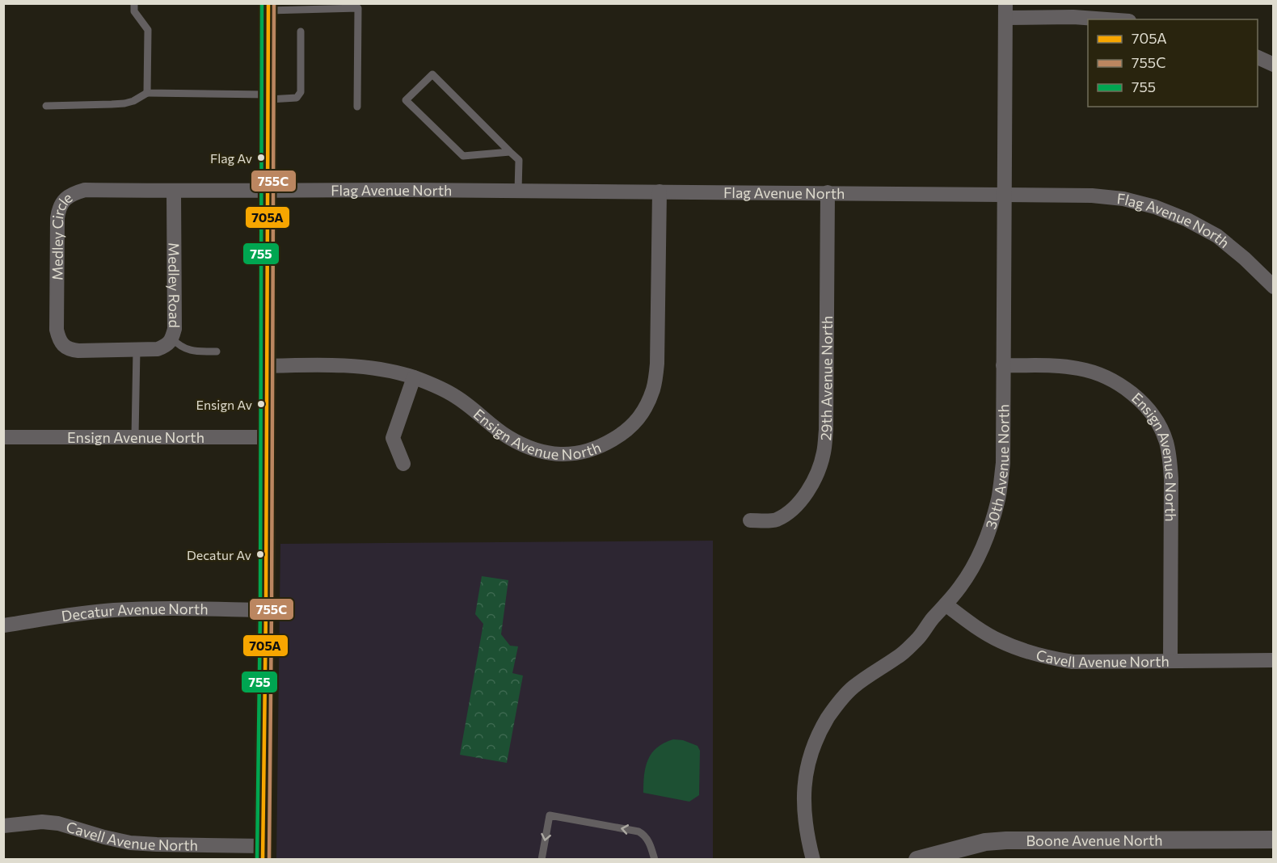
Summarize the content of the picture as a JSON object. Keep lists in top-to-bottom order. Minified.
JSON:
{"streets":{"street":["Flag Avenue North","Medley Circle","Medley Road","29th Avenue North","Ensign Avenue North","30th Avenue North","Decatur Avenue North","Cavell Avenue North","Boone Avenue North"]},"crossings":[["Flag Avenue North","Medley Circle"],["Flag Avenue North","29th Avenue North"],["Flag Avenue North","Ensign Avenue North"],["Flag Avenue North","30th Avenue North"],["Medley Circle","Medley Road"],["Ensign Avenue North","30th Avenue North"],["Ensign Avenue North","Cavell Avenue North"],["30th Avenue North","Cavell Avenue North"]],"places":["Flag Av","Ensign Av","Decatur Av"],"lines":["transit line 705A","transit line 755C","transit line 755"],"legend":["705A","755C","755"]}
